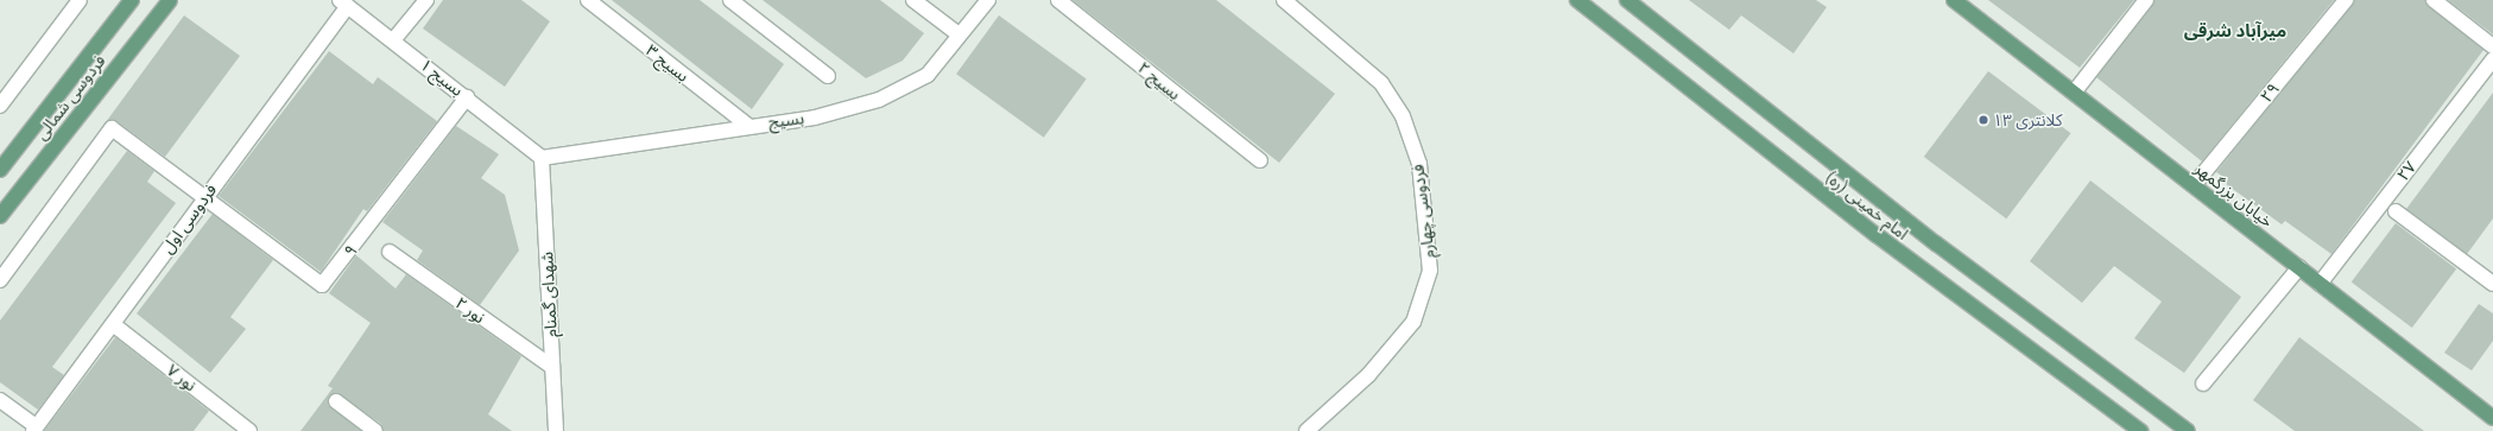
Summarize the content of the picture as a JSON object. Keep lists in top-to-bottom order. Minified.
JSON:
{"streets":{"main road":["فردوسی شمالی","خیابان بزرگمهر","امام خمینی (ره)"],"street":["بسیج ۳","بسیج ۱","بسیج ۲","۲۹","بسیج","۲۷","فردوسی چهارم","فردوسی اول","۹","شهدای گمنام","نور ۲","نور ۷"]},"crossings":[["بسیج ۳","بسیج"],["بسیج ۱","بسیج"],["بسیج ۱","فردوسی اول"],["بسیج ۱","۹"],["بسیج ۱","شهدای گمنام"],["۲۹","خیابان بزرگمهر"],["بسیج","شهدای گمنام"],["۲۷","خیابان بزرگمهر"],["فردوسی اول","۹"],["فردوسی اول","نور ۷"],["شهدای گمنام","نور ۲"]],"districts":["میرآباد شرقی"],"places":["کلانتری ۱۳"]}
